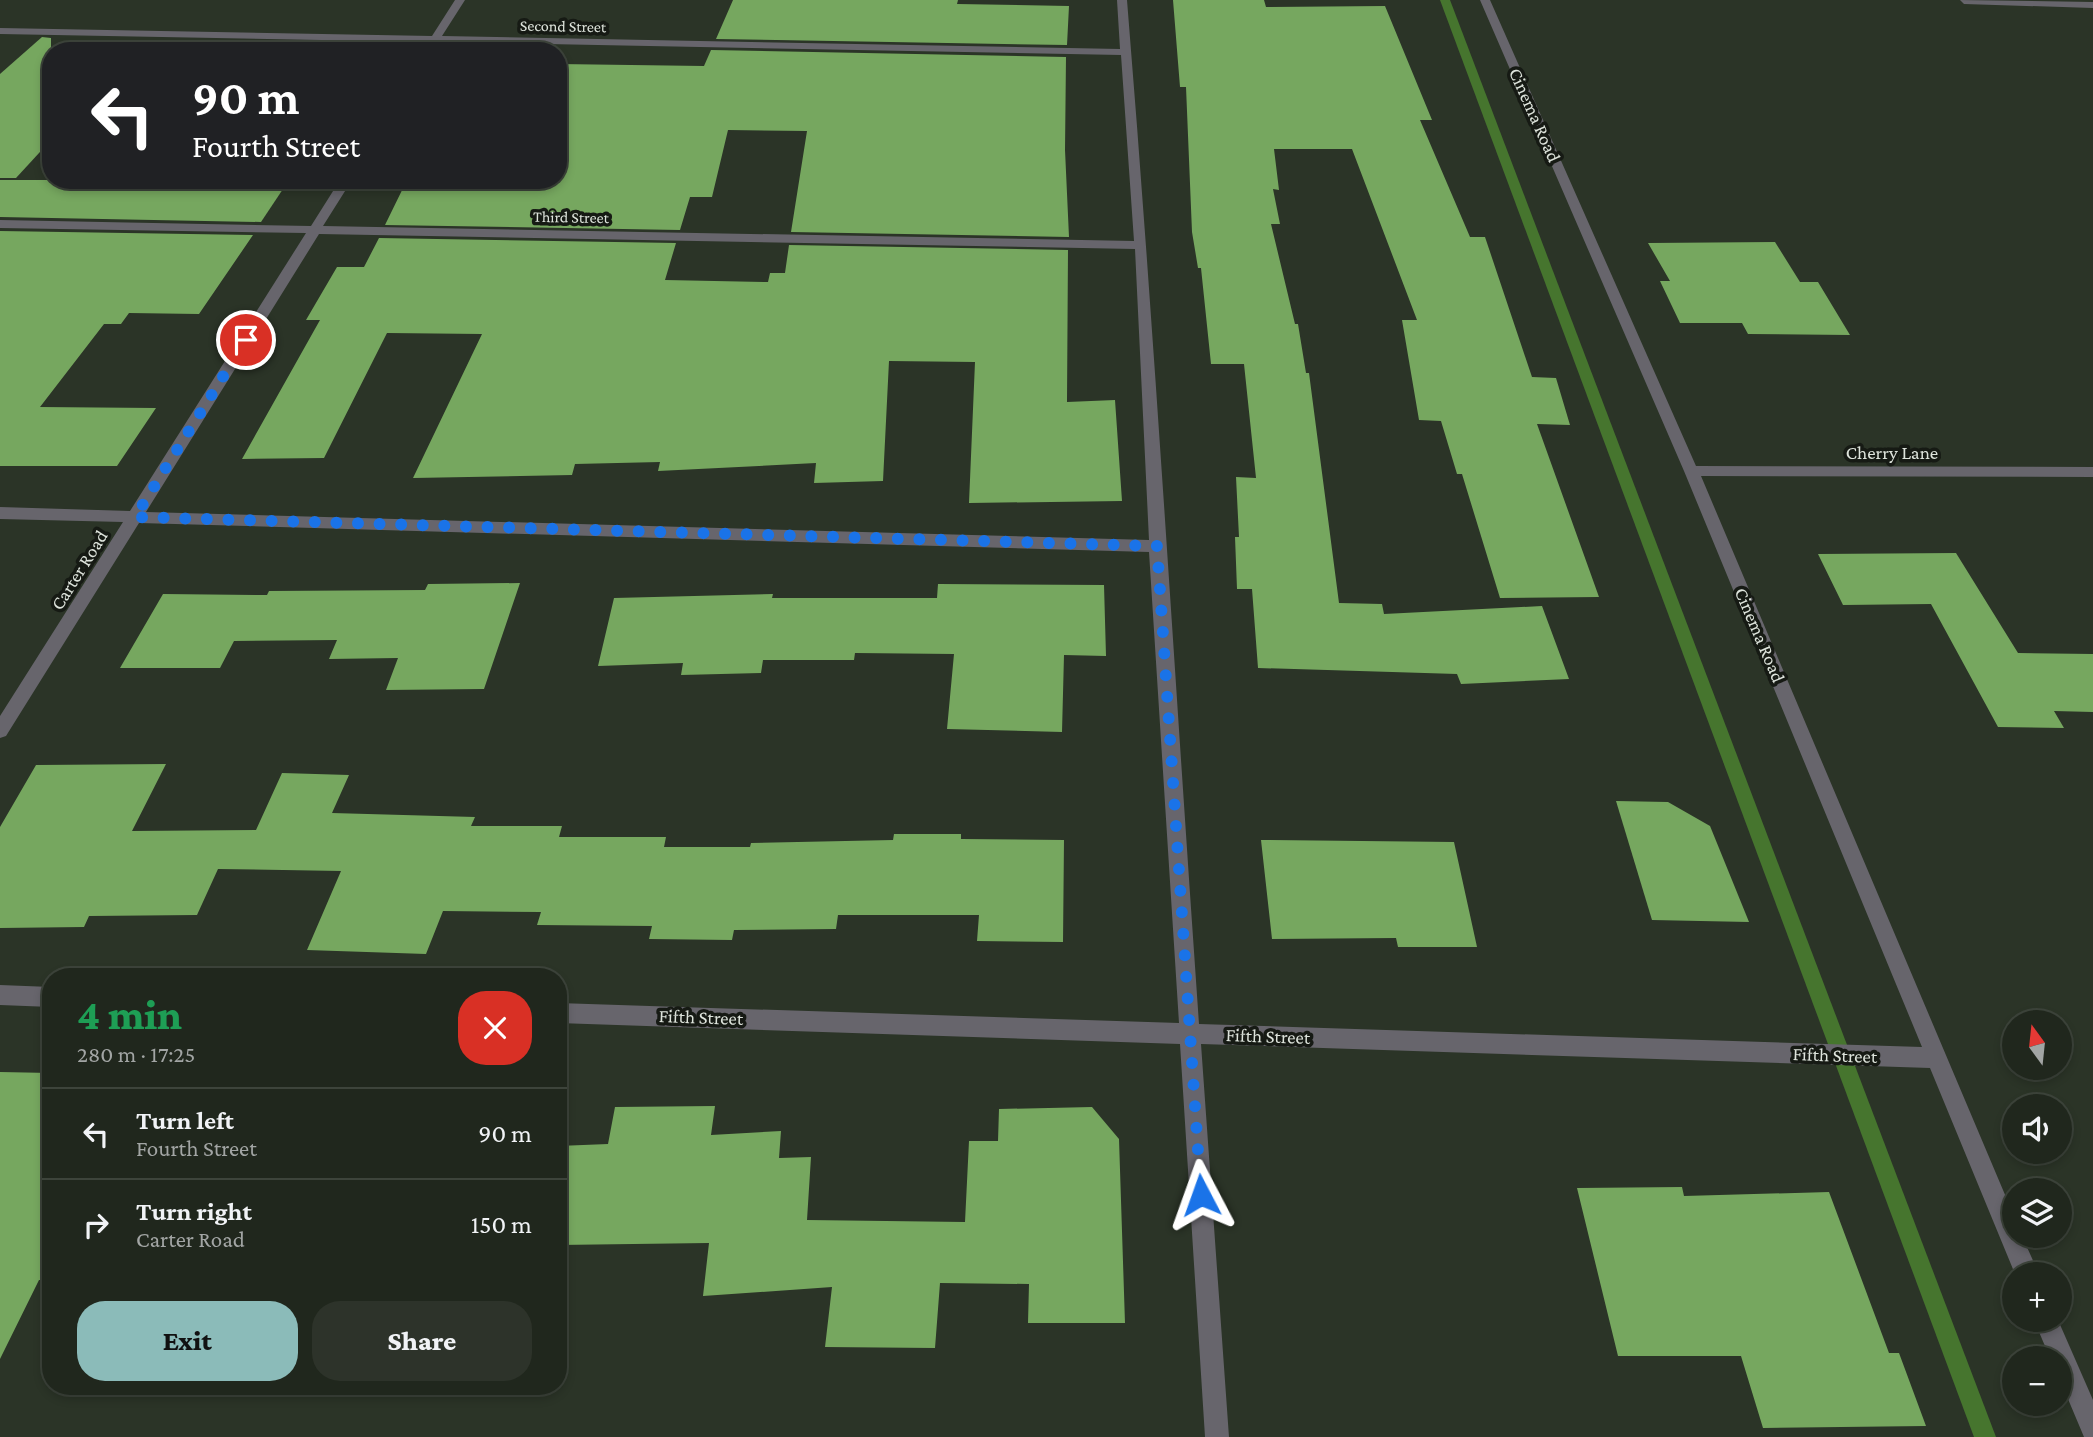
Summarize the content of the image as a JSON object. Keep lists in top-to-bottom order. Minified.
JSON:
{"streets":{"street":["Second Street","Cinema Road","Third Street","Cherry Lane","Carter Road","Fifth Street"]},"crossings":[["Cinema Road","Cherry Lane"],["Cinema Road","Fifth Street"],["Third Street","Carter Road"]],"north":"top","page":{"turn":["90 m","Fourth Street"],"heading":["4 min","280 m · 17:25"],"map_buttons":["+","−"],"list":[{"name":"Turn left","note":"Fourth Street","value":"90 m"},{"name":"Turn right","note":"Carter Road","value":"150 m"}],"buttons":["Exit","Share"]}}
